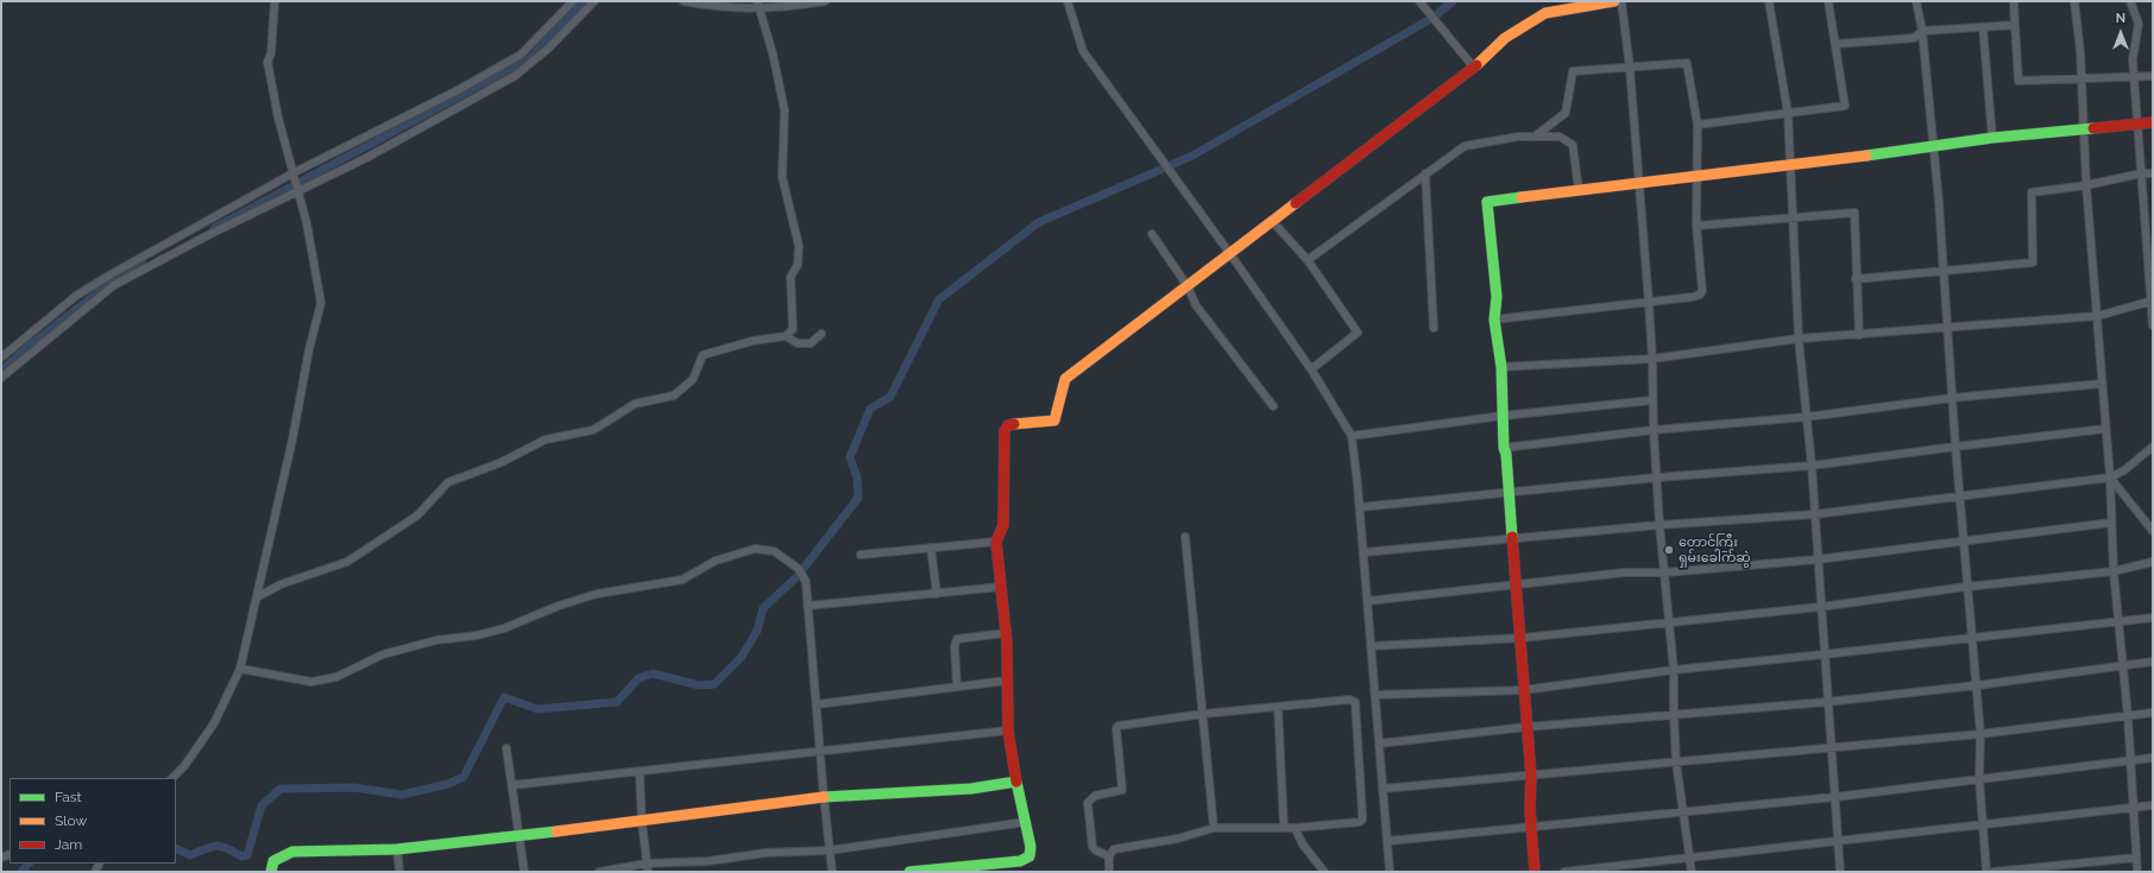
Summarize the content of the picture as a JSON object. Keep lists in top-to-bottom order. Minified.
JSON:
{"places":["တောင်ကြီး ရှမ်းခေါက်ဆွဲ"],"legend":["Fast","Slow","Jam"],"north":"top"}
